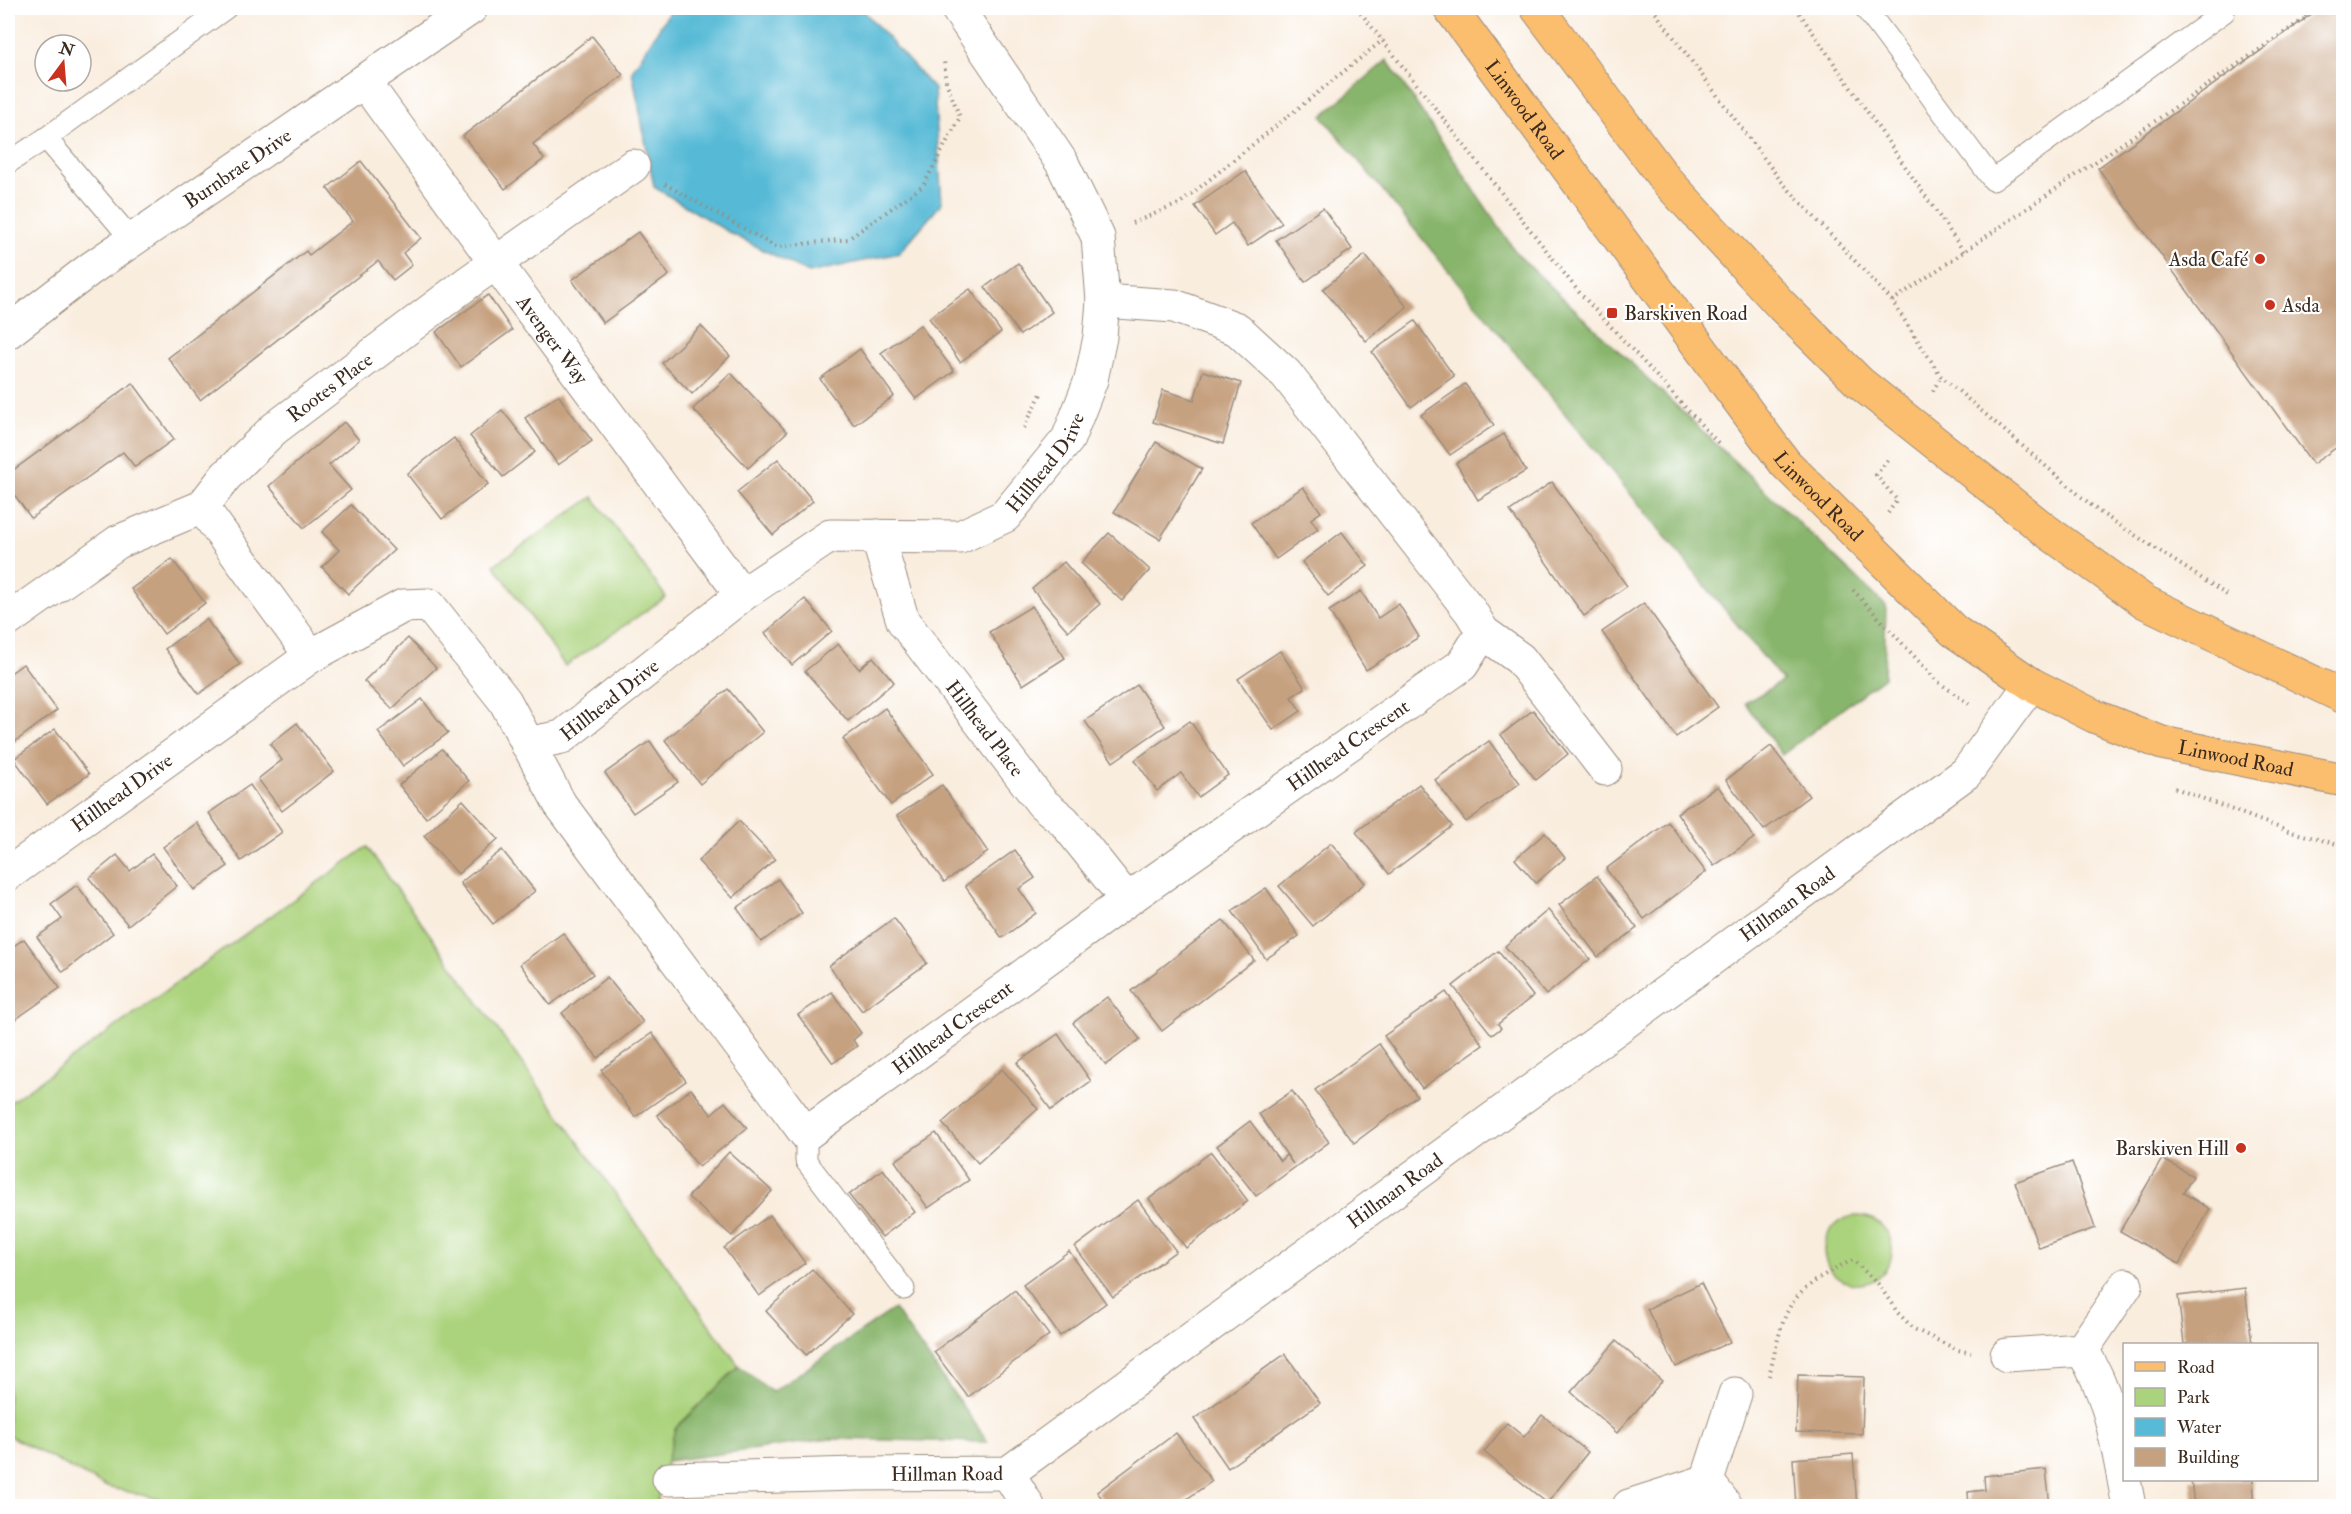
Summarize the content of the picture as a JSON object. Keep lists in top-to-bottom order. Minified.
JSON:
{"streets":{"main road":["Linwood Road"],"street":["Burnbrae Drive","Avenger Way","Rootes Place","Hillhead Drive","Hillhead Place","Hillhead Crescent","Hillman Road"]},"crossings":[["Linwood Road","Hillman Road"],["Burnbrae Drive","Avenger Way"],["Avenger Way","Rootes Place"],["Avenger Way","Hillhead Drive"],["Hillhead Drive","Hillhead Place"],["Hillhead Place","Hillhead Crescent"]],"places":{"other":["Asda Café","Asda","Barskiven Hill"],"transit":["Barskiven Road"]},"legend":["Road","Park","Water","Building"],"north":"top"}
